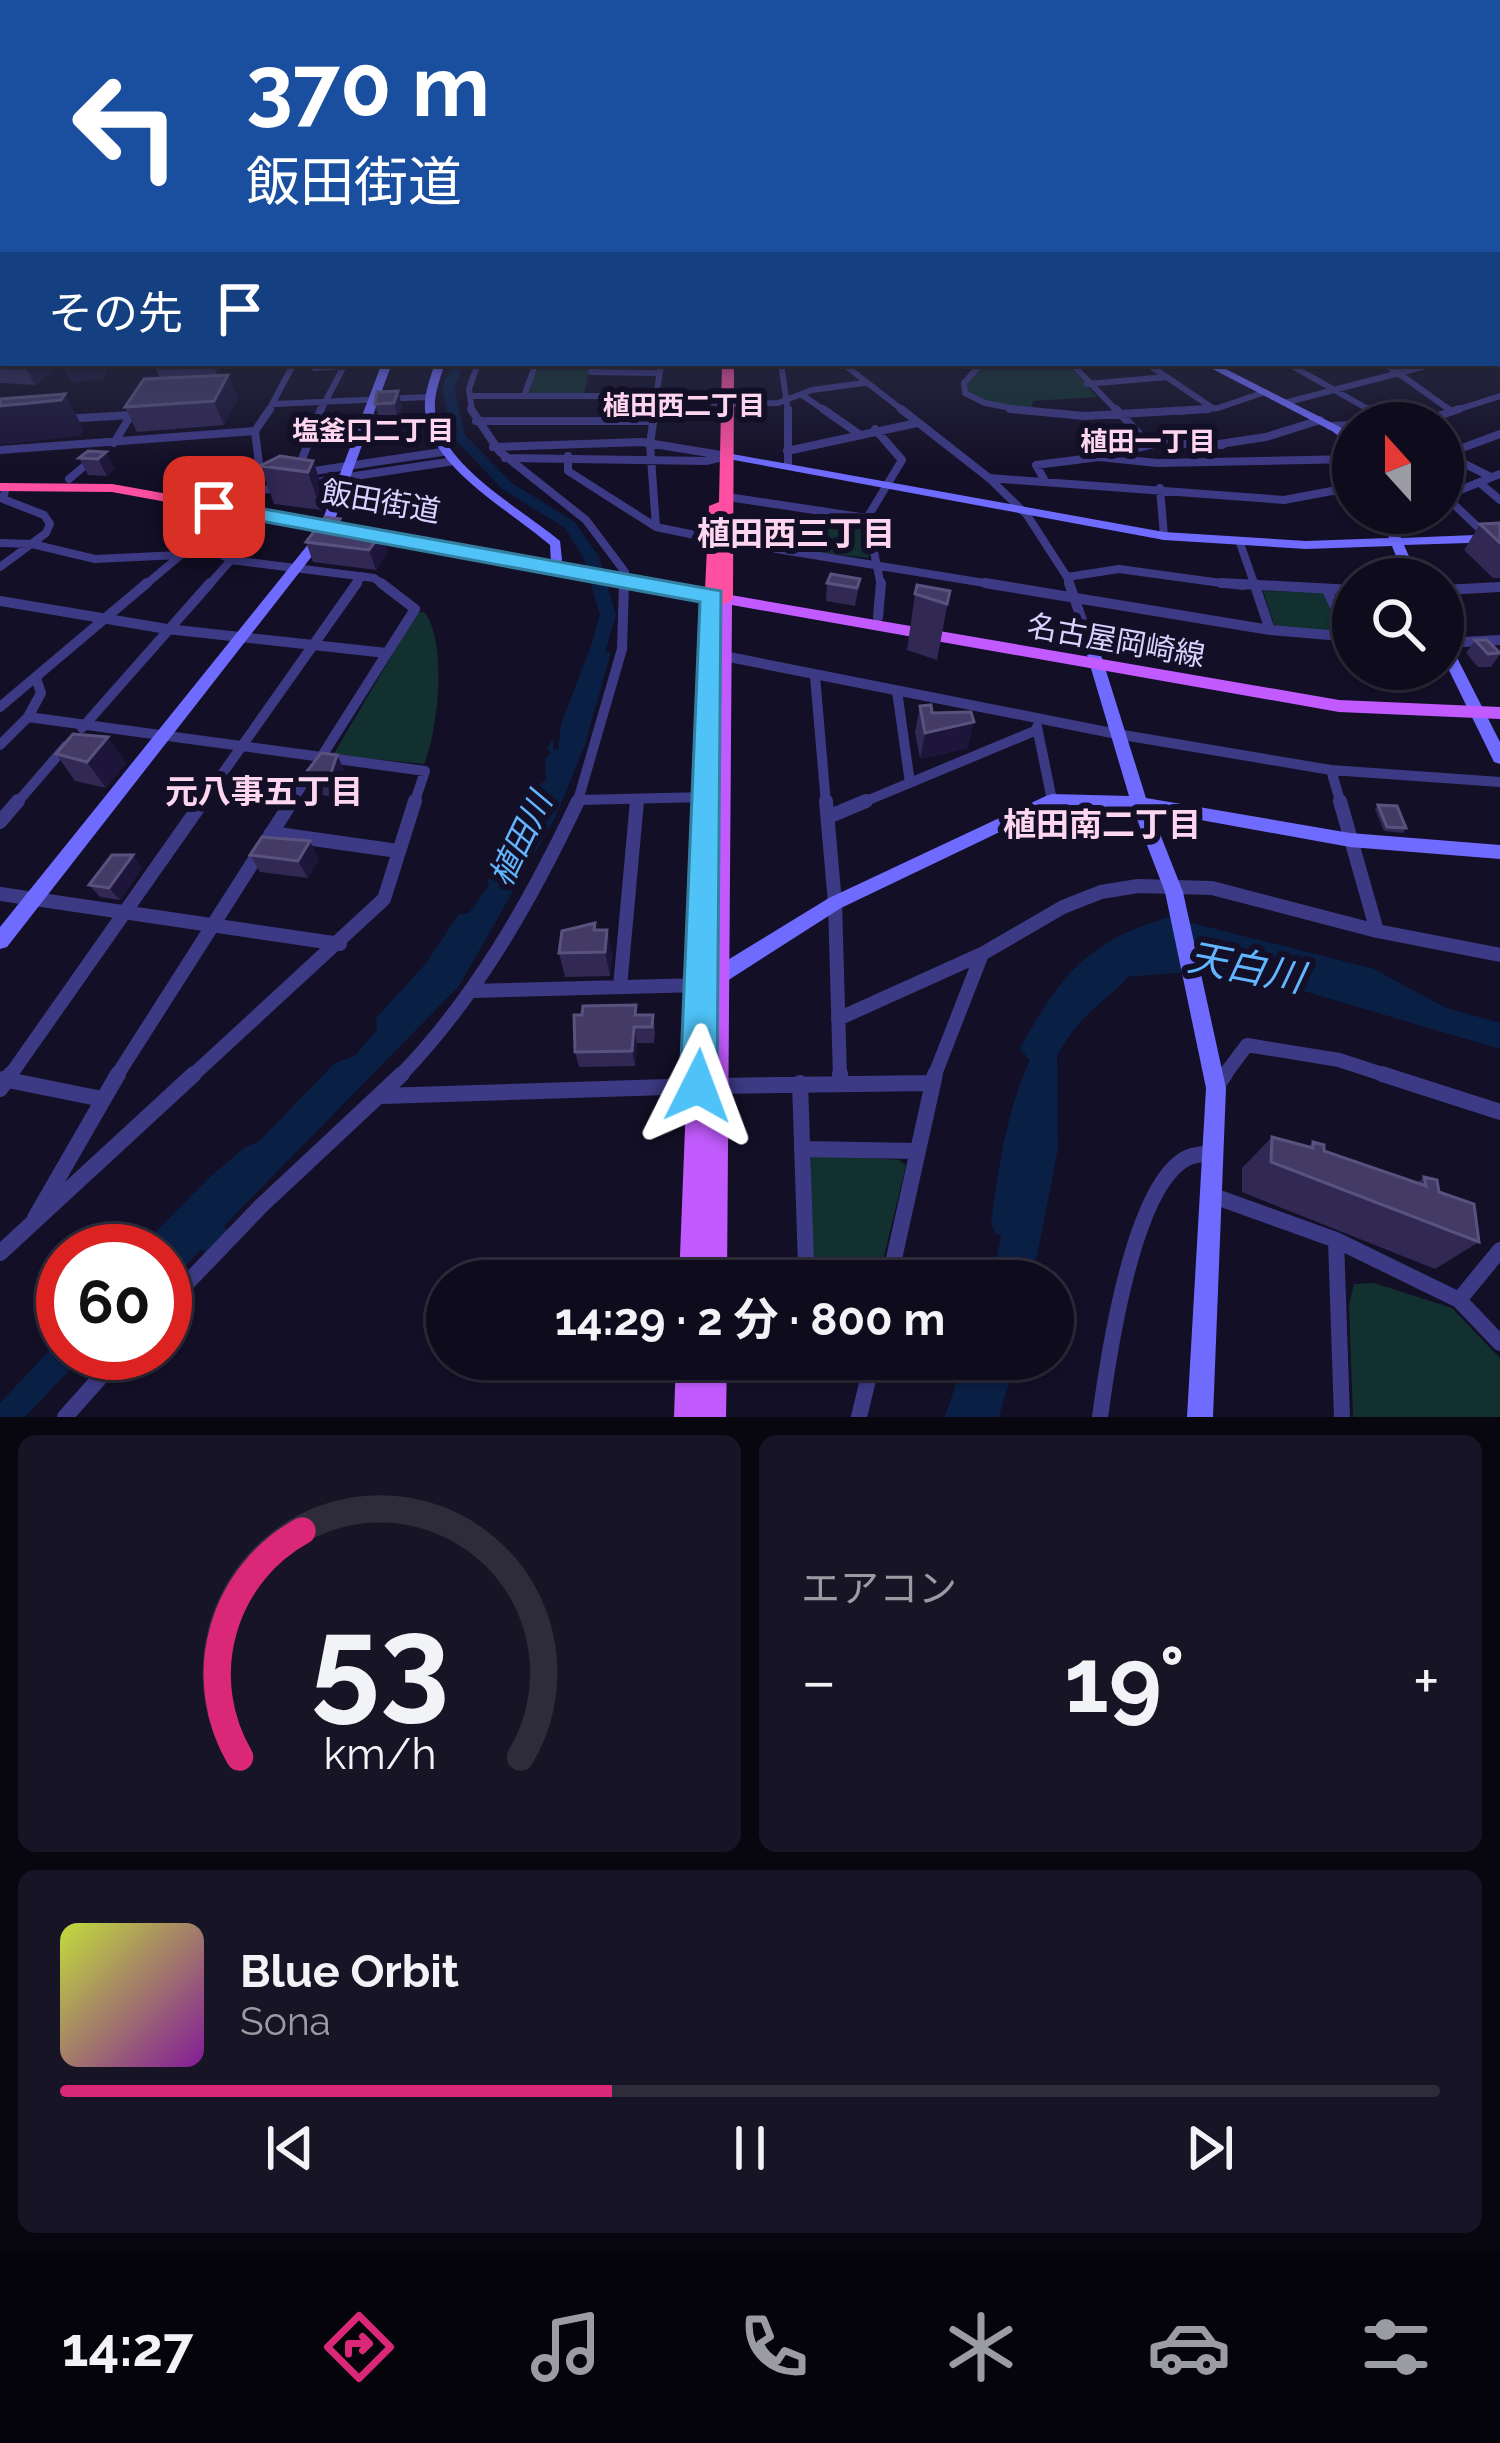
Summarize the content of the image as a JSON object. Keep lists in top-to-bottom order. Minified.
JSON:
{"streets":{"highway":["飯田街道"],"main road":["名古屋岡崎線"]},"crossings":[["飯田街道","名古屋岡崎線"]],"districts":["植田西二丁目","塩釜口二丁目","植田一丁目","植田西三丁目","元八事五丁目","植田南二丁目"],"water":["植田川","天白川"],"north":"top","page":{"turn":["370 m","飯田街道"],"then":"その先","limit":"60","trip":"14:29 · 2 分 · 800 m","tile":"エアコン","heat":["−","19°","+"],"song":["Blue Orbit","Sona"],"tabs":"14:27","gauge":["53","km/h"]}}
